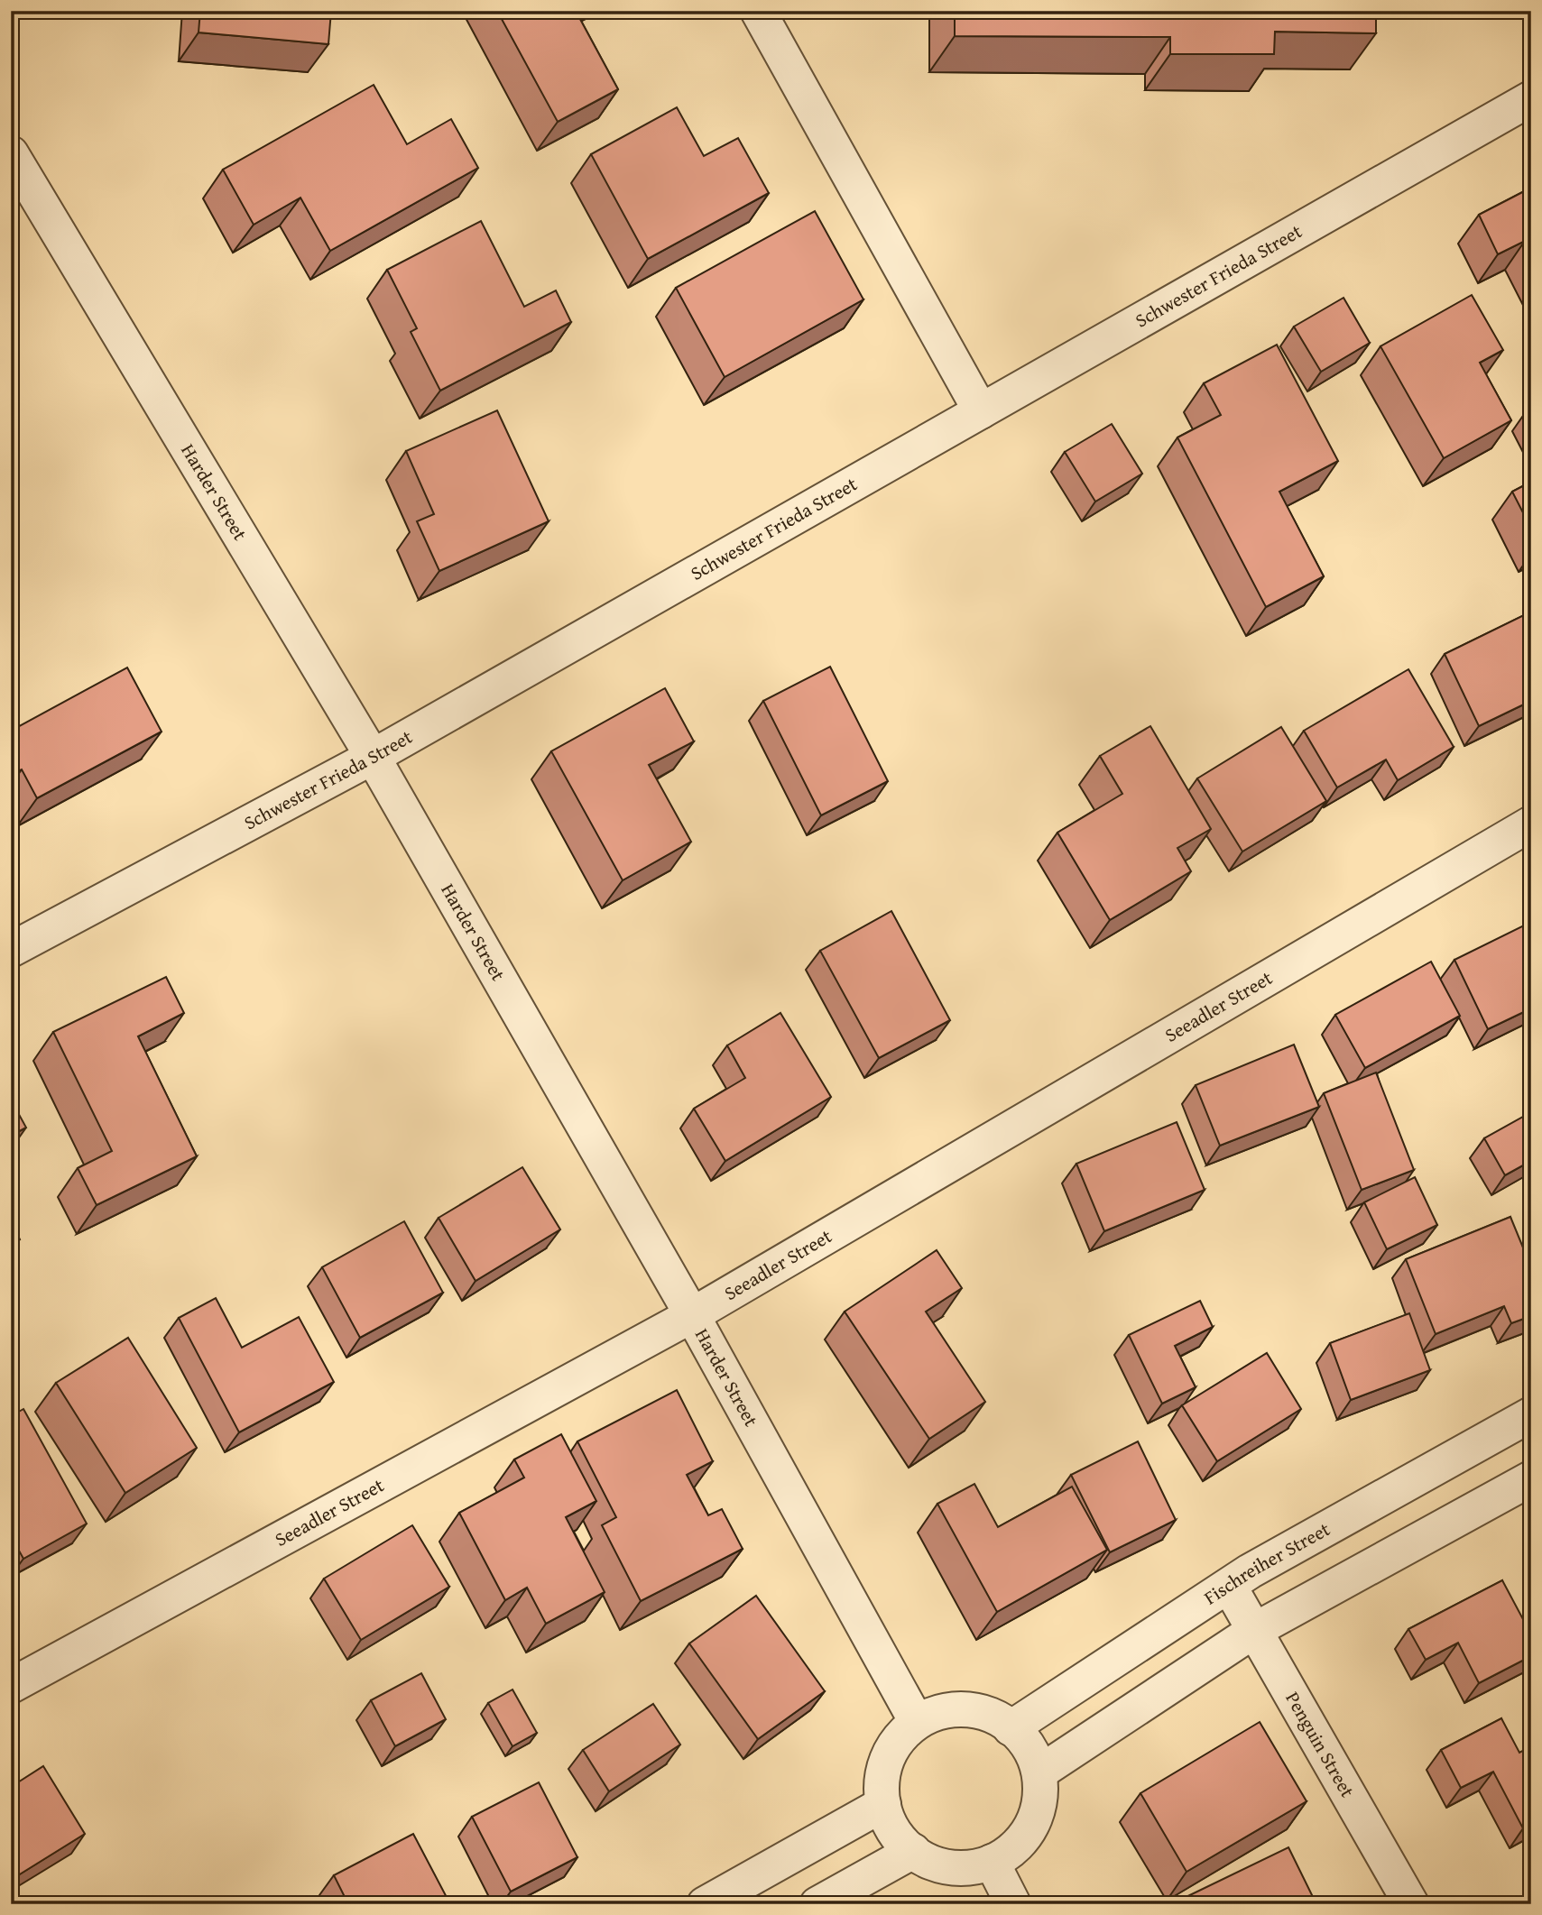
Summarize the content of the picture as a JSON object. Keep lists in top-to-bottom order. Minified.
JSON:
{"streets":{"street":["Schwester Frieda Street","Harder Street","Seeadler Street","Fischreiher Street","Penguin Street"]},"crossings":[["Schwester Frieda Street","Harder Street"],["Harder Street","Seeadler Street"],["Harder Street","Fischreiher Street"],["Fischreiher Street","Penguin Street"]]}
